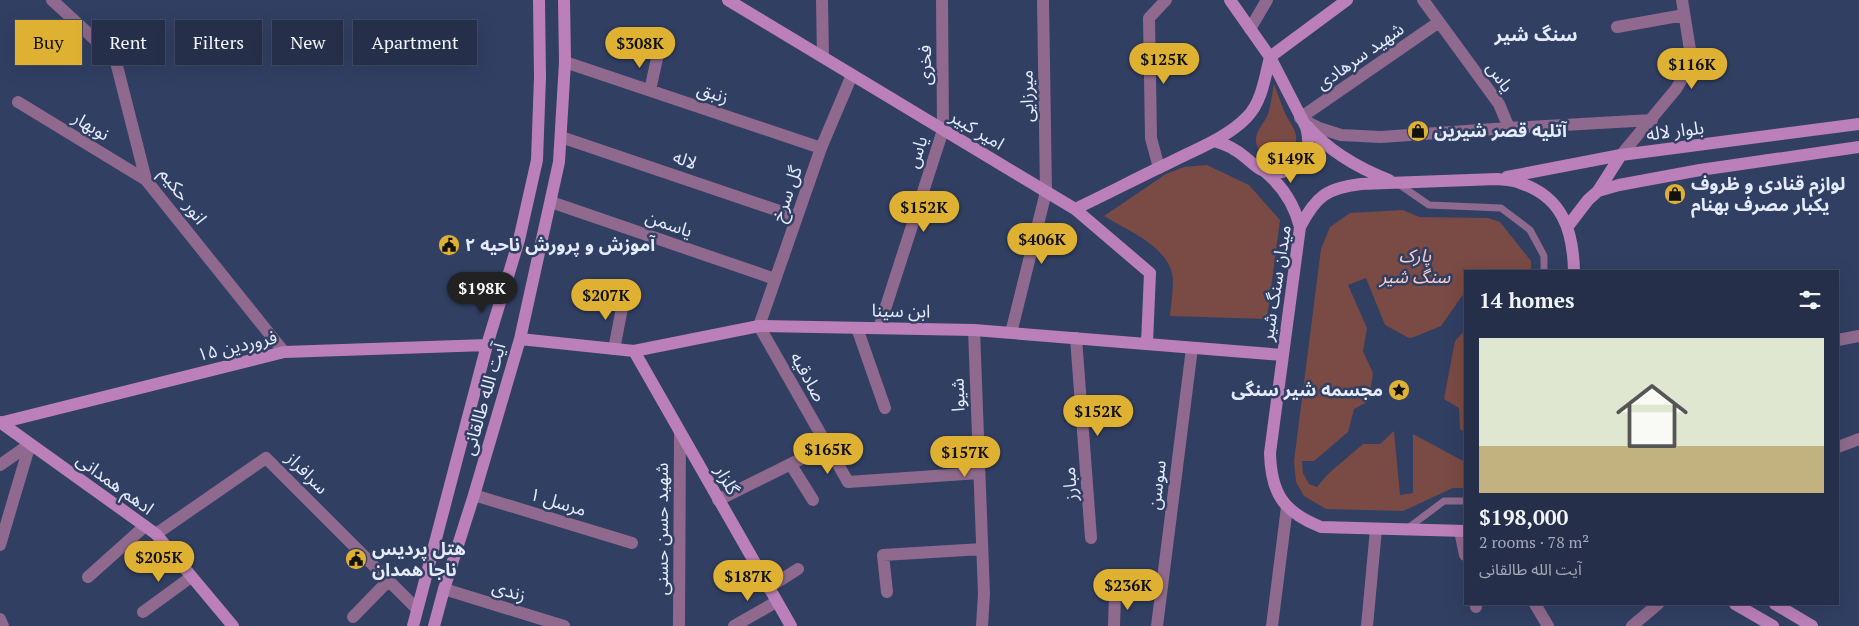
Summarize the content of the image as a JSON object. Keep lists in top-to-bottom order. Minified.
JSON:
{"streets":{"main road":["امیر کبیر","بلوار لاله","میدان سنگ شیر","ابن سینا","۱۵ فروردین","آیت الله طالقانی","گلزار","ادهم همدانی"],"street":["شهید سرهادی","فخری","یاس","زنبق","میرزایی","نوبهار","لاله","گل سرخ","انور حکیم","یاسمن","صادقیه","شیوا","سرافراز","مبارز","سوسن","مرسل ۱","شهید حسن حسنی","زندی"]},"crossings":[["شهید سرهادی","یاس"],["فخری","یاس"],["فخری","امیر کبیر"],["یاس","امیر کبیر"],["یاس","ابن سینا"],["زنبق","گل سرخ"],["زنبق","آیت الله طالقانی"],["میرزایی","امیر کبیر"],["میرزایی","ابن سینا"],["نوبهار","انور حکیم"],["امیر کبیر","گل سرخ"],["امیر کبیر","ابن سینا"],["بلوار لاله","میدان سنگ شیر"],["لاله","گل سرخ"],["لاله","آیت الله طالقانی"],["گل سرخ","یاسمن"],["گل سرخ","ابن سینا"],["گل سرخ","صادقیه"],["انور حکیم","۱۵ فروردین"],["یاسمن","آیت الله طالقانی"],["میدان سنگ شیر","ابن سینا"],["ابن سینا","صادقیه"],["ابن سینا","شیوا"],["ابن سینا","آیت الله طالقانی"],["ابن سینا","گلزار"],["ابن سینا","مبارز"],["ابن سینا","سوسن"],["۱۵ فروردین","آیت الله طالقانی"],["۱۵ فروردین","ادهم همدانی"],["صادقیه","شیوا"],["آیت الله طالقانی","سرافراز"],["آیت الله طالقانی","مرسل ۱"],["آیت الله طالقانی","زندی"],["سرافراز","ادهم همدانی"],["گلزار","شهید حسن حسنی"]],"districts":["سنگ شیر"],"parks":["پارک سنگ شیر"],"places":{"shop":["آتلیه قصر شیرین","لوازم قنادی و ظروف یکبار مصرف بهنام"],"public building":["آموزش و پرورش ناحیه ۲","هتل پردیس ناجا همدان"],"place":["مجسمه شیر سنگی"]},"page":{"chip":["Buy","Rent","Filters","New","Apartment"],"price":["$308K","$125K","$116K","$149K","$152K","$406K","$198K","$207K","$152K","$165K","$157K","$205K","$187K","$236K"],"heading":"14 homes","list":[{"name":"$198,000","note":"2 rooms · 78 m² · آیت الله طالقانی"}]}}
